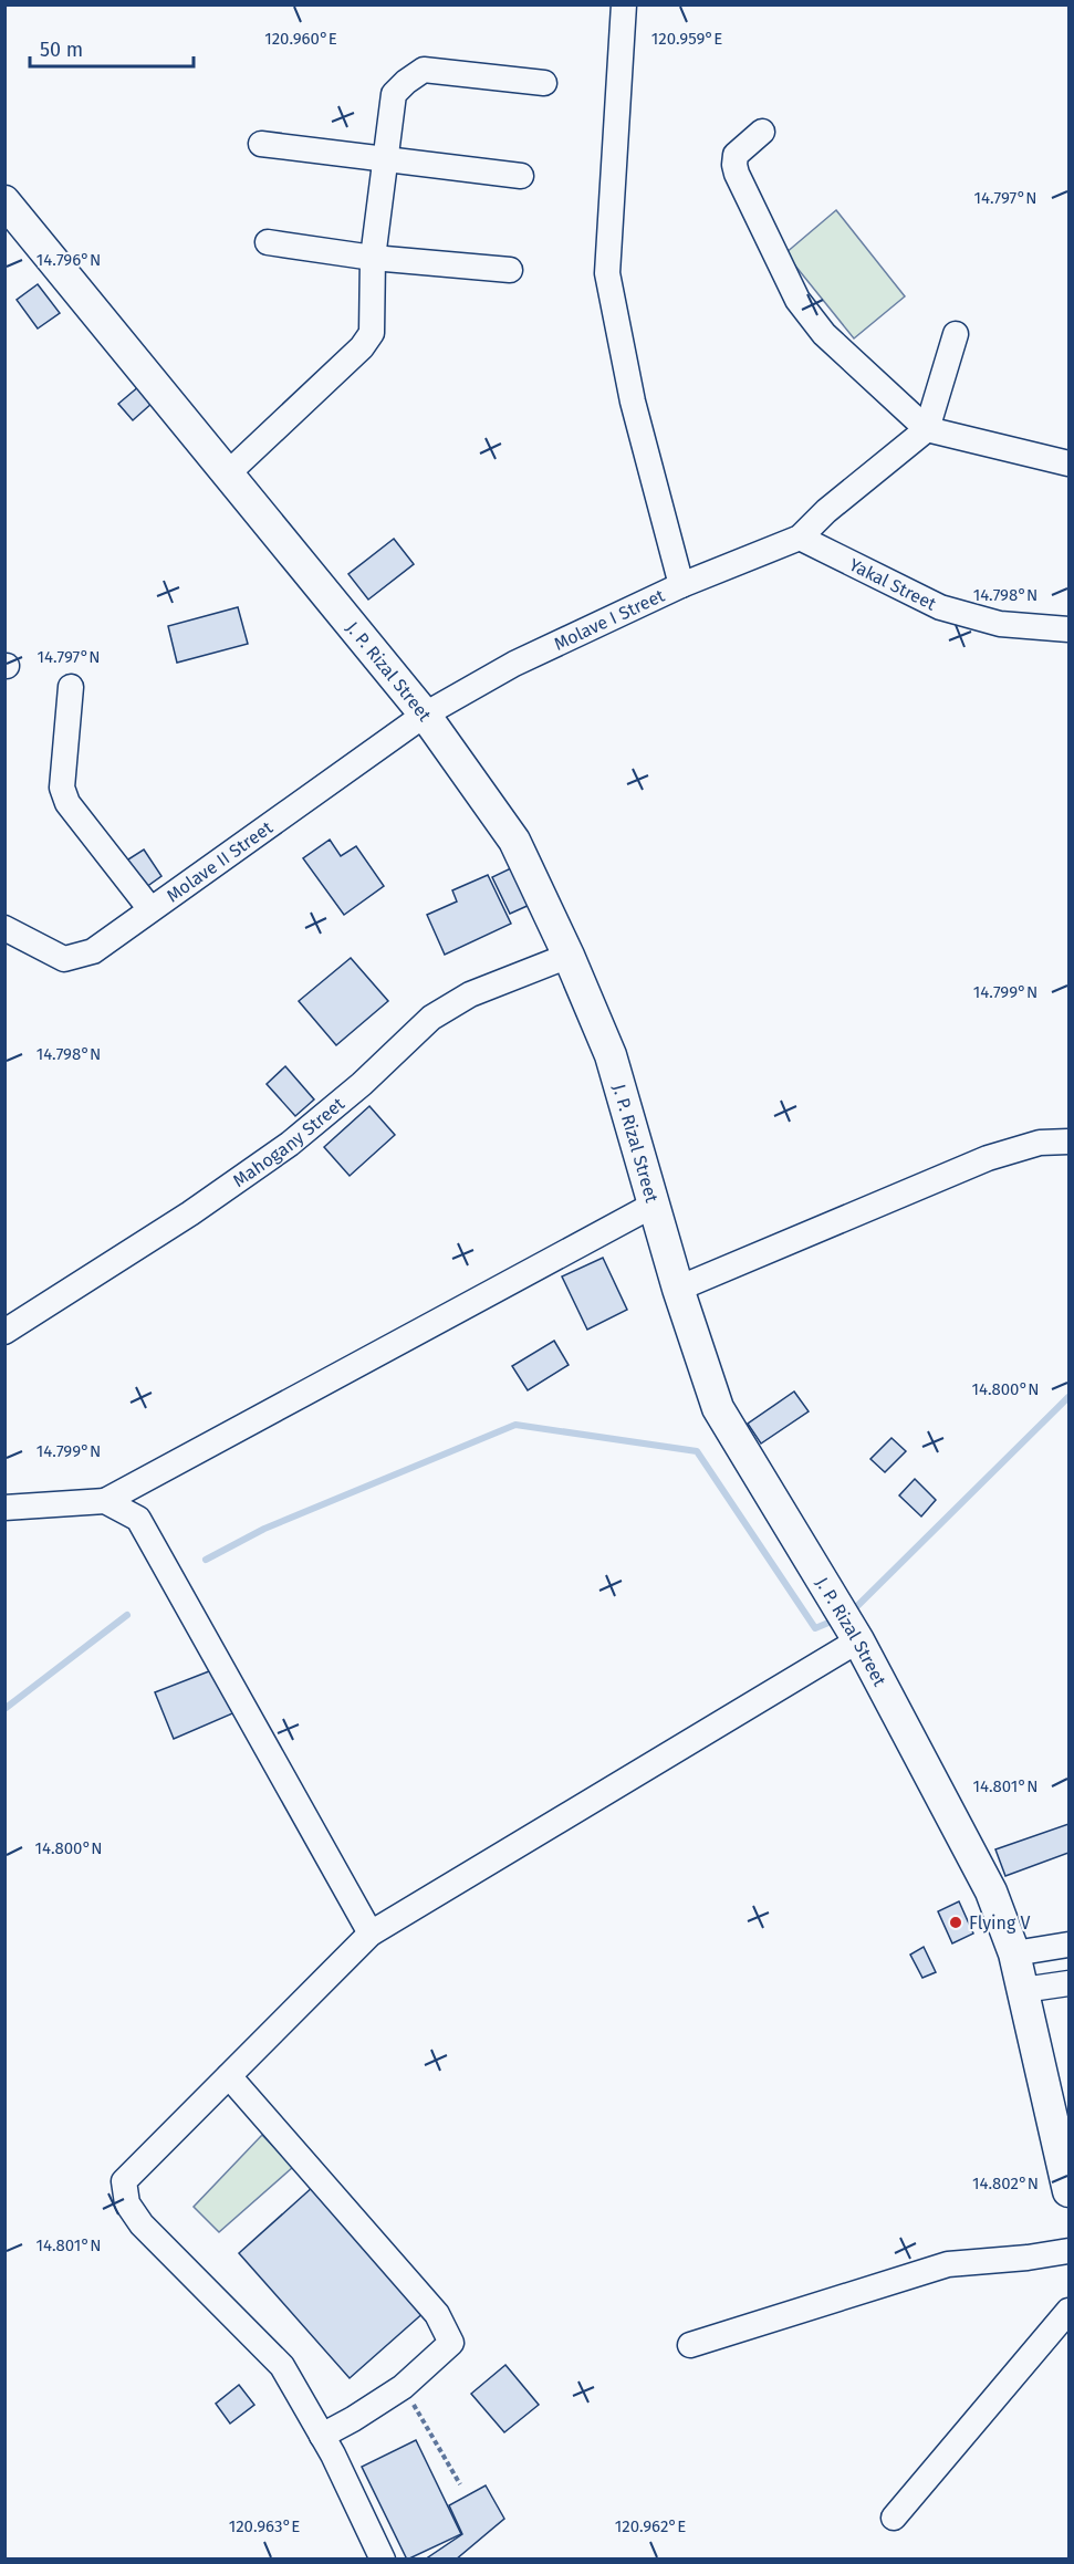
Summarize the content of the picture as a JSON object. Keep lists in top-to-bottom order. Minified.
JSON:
{"streets":{"main road":["J. P. Rizal Street"],"street":["Yakal Street","Molave I Street","Molave II Street","Mahogany Street"]},"crossings":[["Yakal Street","Molave I Street"],["Molave I Street","J. P. Rizal Street"],["Molave I Street","Molave II Street"],["J. P. Rizal Street","Molave II Street"],["J. P. Rizal Street","Mahogany Street"]],"places":["Flying V"],"scale_bar":"50 m","coordinates":["120.960°E","120.959°E","14.797°N","14.796°N","14.798°N","14.799°N","14.800°N","14.801°N","14.802°N","120.963°E","120.962°E"]}
